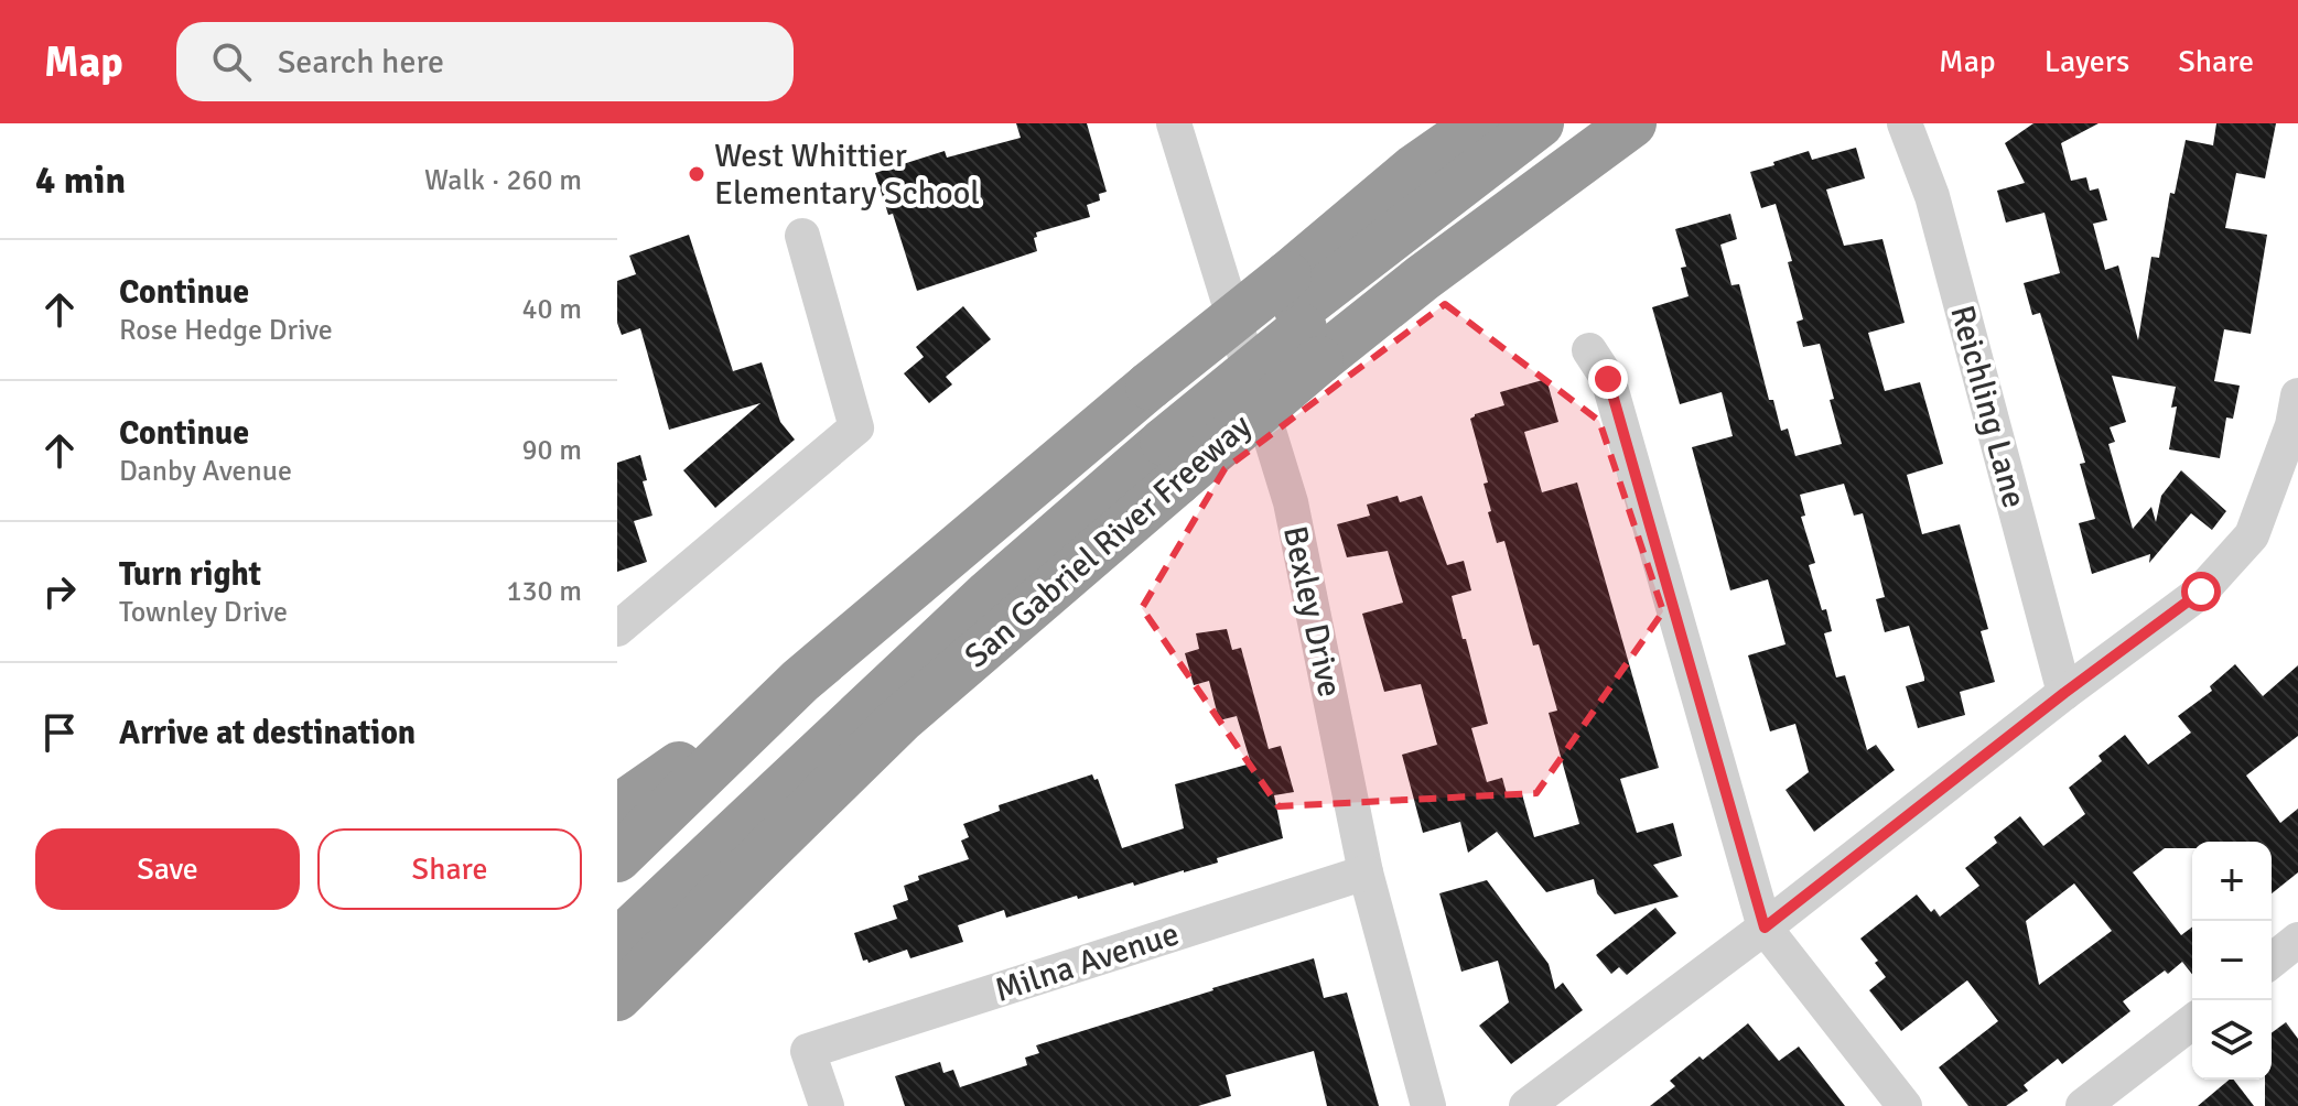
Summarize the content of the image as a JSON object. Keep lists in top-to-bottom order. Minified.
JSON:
{"streets":{"highway":["San Gabriel River Freeway"],"street":["Reichling Lane","Bexley Drive","Milna Avenue"]},"crossings":[["Bexley Drive","Milna Avenue"]],"places":["West Whittier Elementary School"],"page":{"header":"Map","search":"Search here","nav":["Map","Layers","Share"],"heading":["4 min","Walk · 260 m"],"list":[["Continue","Rose Hedge Drive","40 m"],["Continue","Danby Avenue","90 m"],["Turn right","Townley Drive","130 m"],"Arrive at destination"],"buttons":["Save","Share"],"map_buttons":["+","−"]}}
